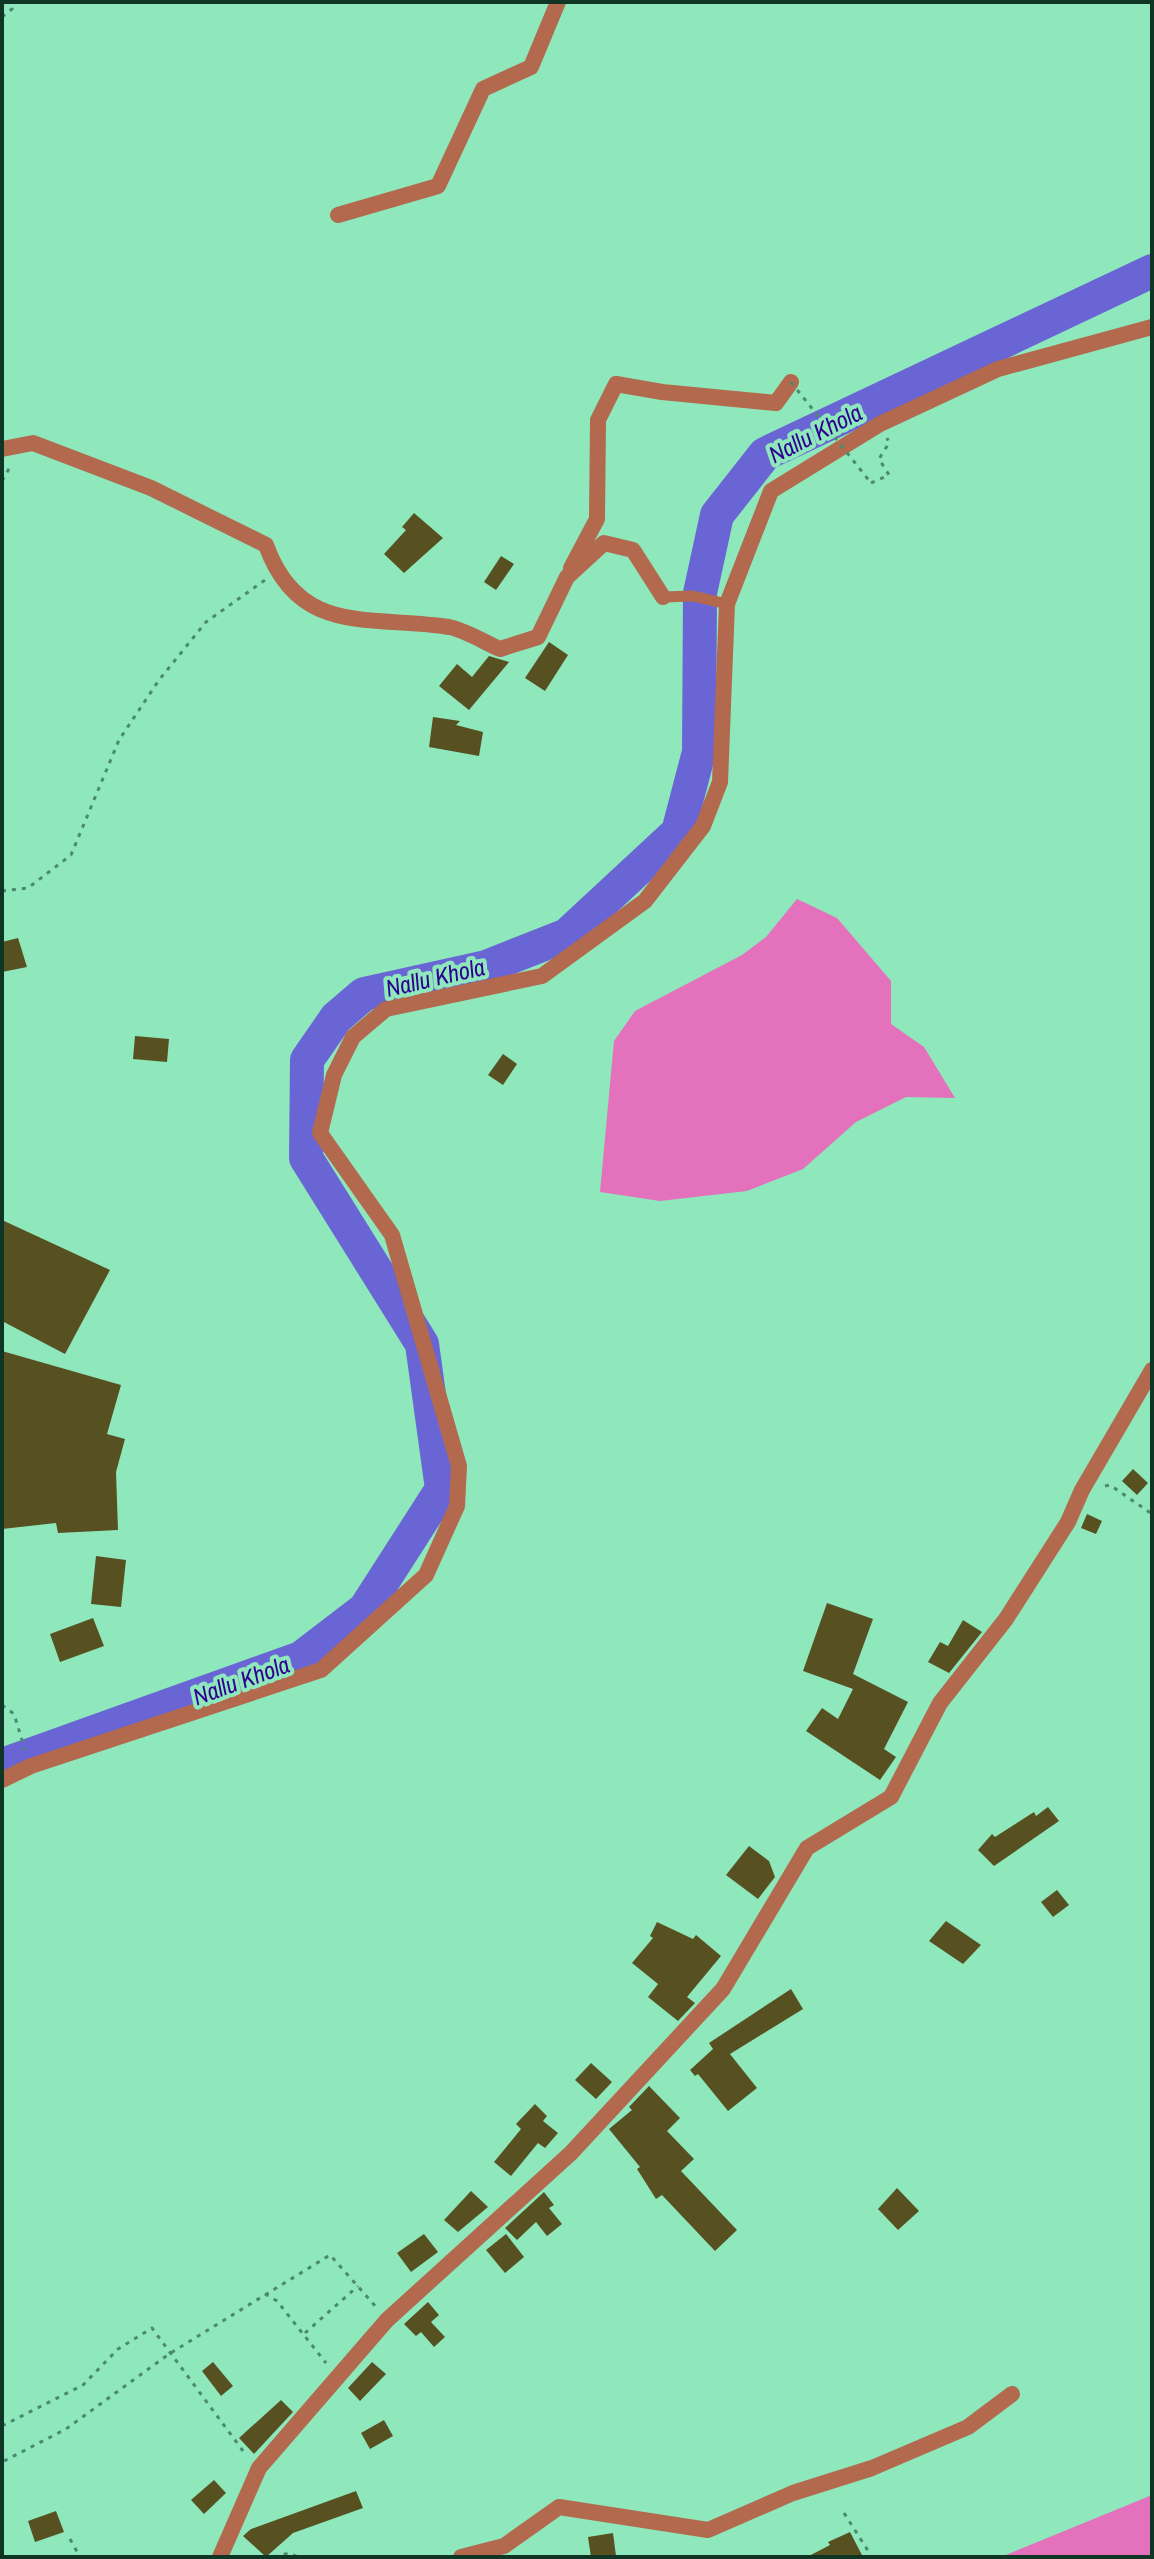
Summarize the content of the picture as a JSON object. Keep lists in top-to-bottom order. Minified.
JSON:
{"water":["Nallu Khola"]}
